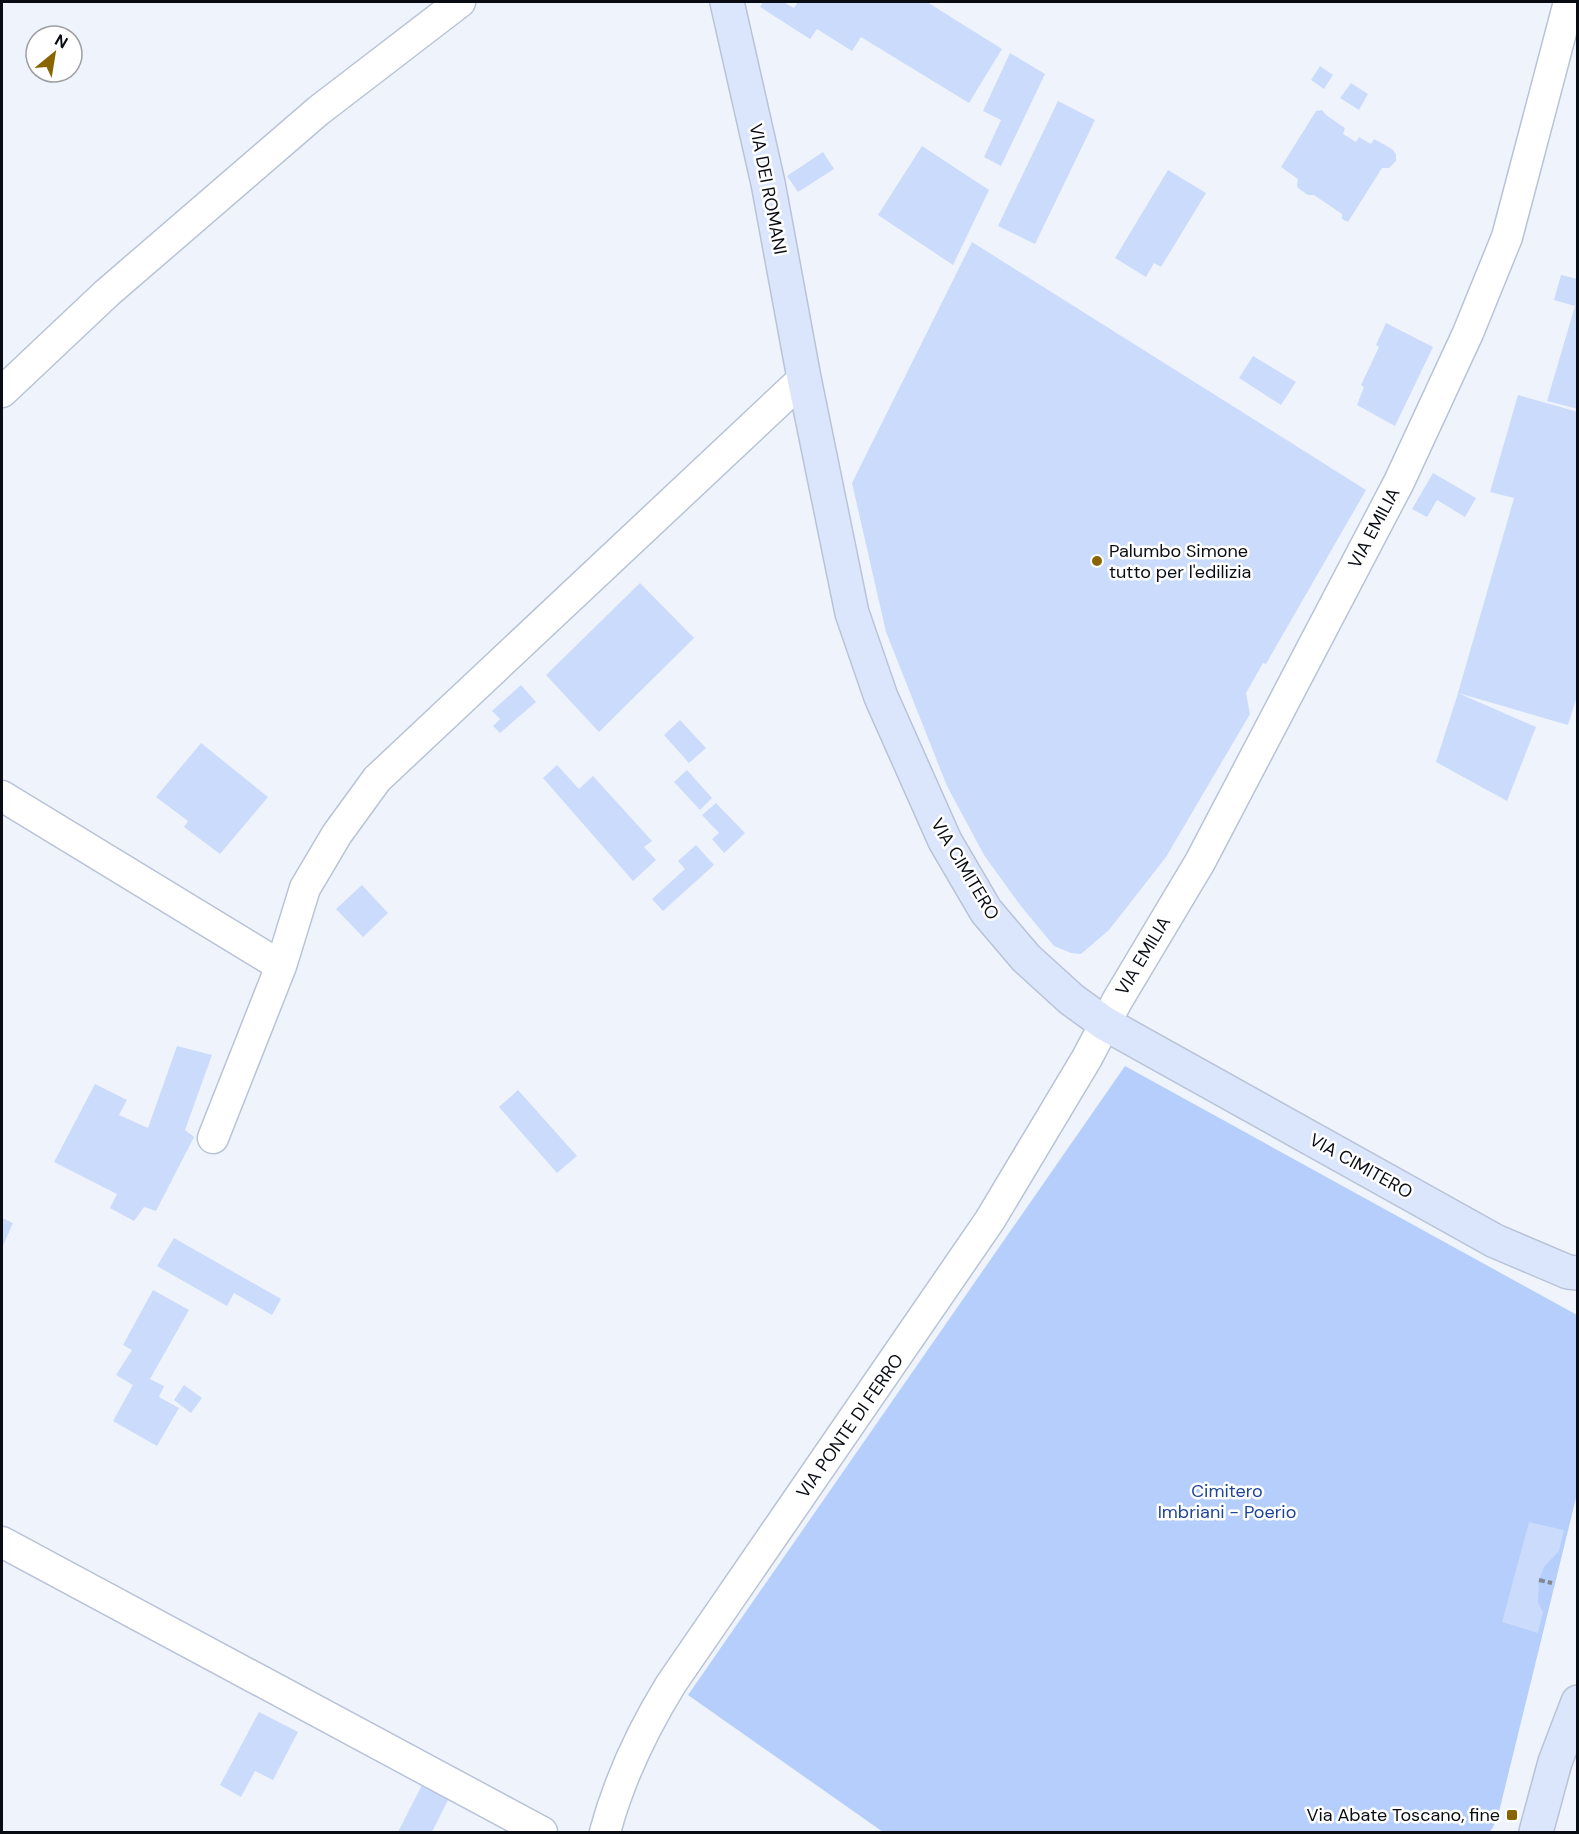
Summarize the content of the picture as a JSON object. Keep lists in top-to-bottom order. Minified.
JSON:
{"streets":{"main road":["VIA DEI ROMANI","VIA CIMITERO"],"street":["VIA EMILIA","VIA PONTE DI FERRO"]},"crossings":[["VIA DEI ROMANI","VIA CIMITERO"],["VIA EMILIA","VIA CIMITERO"],["VIA EMILIA","VIA PONTE DI FERRO"],["VIA CIMITERO","VIA PONTE DI FERRO"]],"parks":["Cimitero Imbriani - Poerio"],"places":{"other":["Palumbo Simone tutto per l'edilizia"],"transit":["Via Abate Toscano, fine"]},"north":"top right"}
